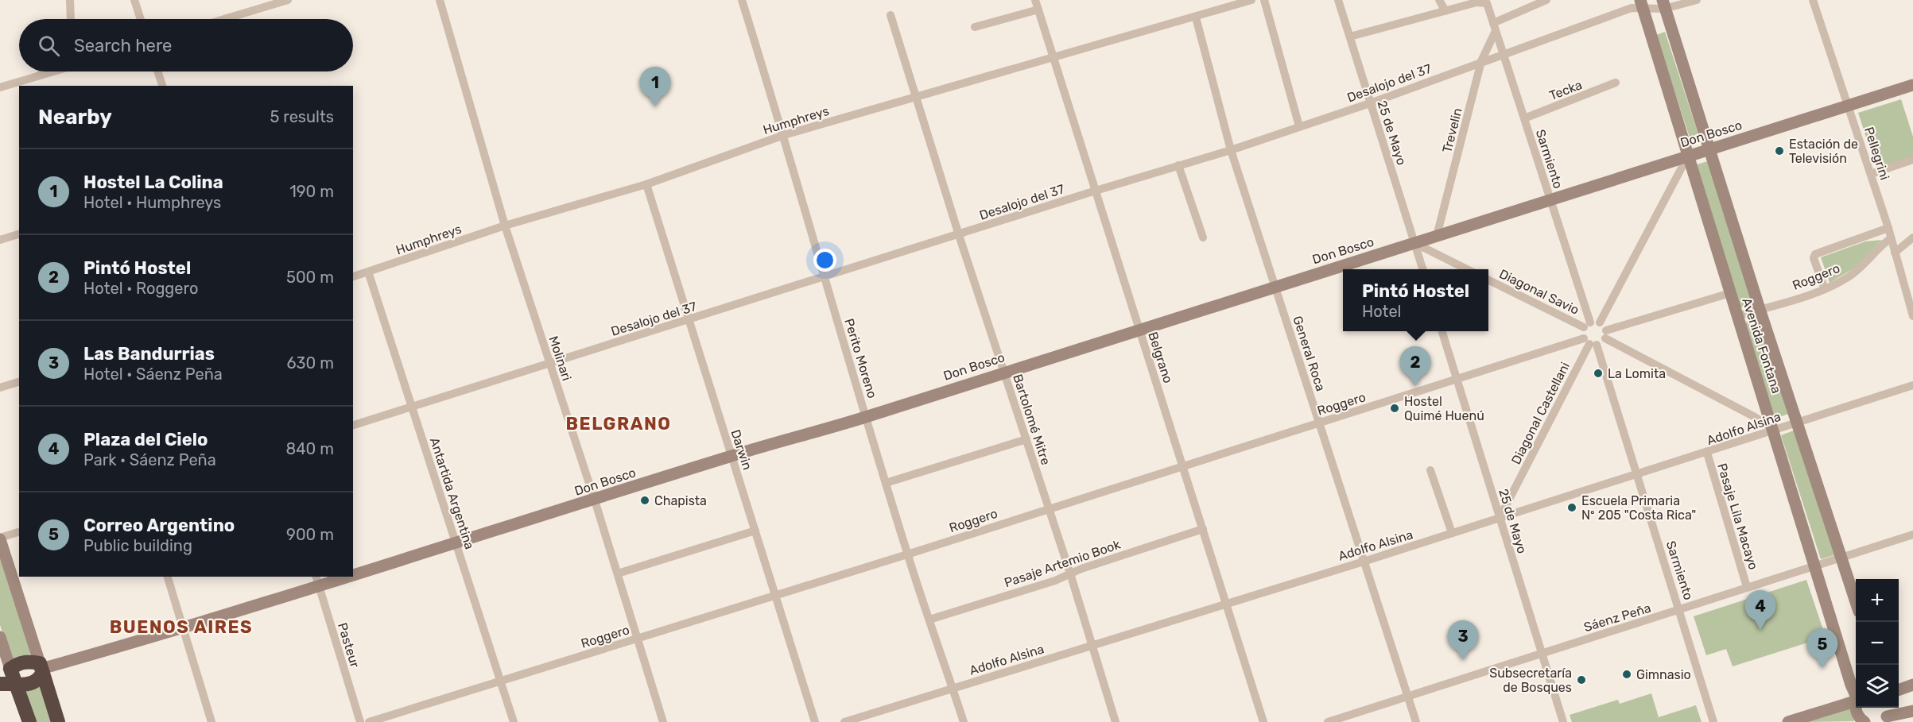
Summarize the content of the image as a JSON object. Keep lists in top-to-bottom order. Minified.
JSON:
{"streets":{"street":["Desalojo del 37","Tecka","Humphreys","Trevelin","25 de Mayo","Don Bosco","Pellegrini","Sarmiento","Roggero","Diagonal Savio","Avenida Fontana","General Roca","Belgrano","Molinari","Perito Moreno","Diagonal Castellani","Bartolomé Mitre","Adolfo Alsina","Darwin","Antartida Argentina","Pasaje Lila Macayo","Pasaje Artemio Book","Sáenz Peña","Pasteur"]},"crossings":[["Desalojo del 37","Trevelin"],["Desalojo del 37","25 de Mayo"],["Desalojo del 37","Sarmiento"],["Desalojo del 37","Avenida Fontana"],["Desalojo del 37","General Roca"],["Desalojo del 37","Belgrano"],["Desalojo del 37","Molinari"],["Desalojo del 37","Perito Moreno"],["Desalojo del 37","Bartolomé Mitre"],["Desalojo del 37","Darwin"],["Desalojo del 37","Antartida Argentina"],["Tecka","Sarmiento"],["Humphreys","General Roca"],["Humphreys","Belgrano"],["Humphreys","Molinari"],["Humphreys","Perito Moreno"],["Humphreys","Bartolomé Mitre"],["Humphreys","Darwin"],["Humphreys","Antartida Argentina"],["Trevelin","Don Bosco"],["Trevelin","Sarmiento"],["25 de Mayo","Don Bosco"],["25 de Mayo","Roggero"],["25 de Mayo","Diagonal Castellani"],["25 de Mayo","Adolfo Alsina"],["25 de Mayo","Sáenz Peña"],["Don Bosco","Pellegrini"],["Don Bosco","Sarmiento"],["Don Bosco","Avenida Fontana"],["Don Bosco","General Roca"],["Don Bosco","Belgrano"],["Don Bosco","Molinari"],["Don Bosco","Perito Moreno"],["Don Bosco","Bartolomé Mitre"],["Don Bosco","Darwin"],["Don Bosco","Antartida Argentina"],["Don Bosco","Pasteur"],["Pellegrini","Roggero"],["Sarmiento","Roggero"],["Sarmiento","Diagonal Savio"],["Sarmiento","Diagonal Castellani"],["Sarmiento","Adolfo Alsina"],["Sarmiento","Sáenz Peña"],["Roggero","Avenida Fontana"],["Roggero","General Roca"],["Roggero","Belgrano"],["Roggero","Molinari"],["Roggero","Perito Moreno"],["Roggero","Diagonal Castellani"],["Roggero","Bartolomé Mitre"],["Roggero","Darwin"],["Roggero","Antartida Argentina"],["Avenida Fontana","Adolfo Alsina"],["Avenida Fontana","Sáenz Peña"],["General Roca","Adolfo Alsina"],["General Roca","Sáenz Peña"],["Belgrano","Adolfo Alsina"],["Belgrano","Pasaje Artemio Book"],["Perito Moreno","Adolfo Alsina"],["Perito Moreno","Pasaje Artemio Book"],["Diagonal Castellani","Adolfo Alsina"],["Bartolomé Mitre","Adolfo Alsina"],["Bartolomé Mitre","Pasaje Artemio Book"],["Adolfo Alsina","Pasaje Lila Macayo"],["Pasaje Lila Macayo","Sáenz Peña"]],"districts":["BELGRANO","BUENOS AIRES"],"places":["Estación de Televisión","La Lomita","Hostel Quimé Huenú","Chapista","Escuela Primaria Nº 205 \"Costa Rica\"","Gimnasio","Subsecretaría de Bosques"],"page":{"search":"Search here","pins":["1","2","4","3","5"],"heading":["Nearby","5 results"],"list":[{"mark":"1","name":"Hostel La Colina","note":"Hotel · Humphreys","value":"190 m"},{"mark":"2","name":"Pintó Hostel","note":"Hotel · Roggero","value":"500 m"},{"mark":"3","name":"Las Bandurrias","note":"Hotel · Sáenz Peña","value":"630 m"},{"mark":"4","name":"Plaza del Cielo","note":"Park · Sáenz Peña","value":"840 m"},{"mark":"5","name":"Correo Argentino","note":"Public building","value":"900 m"}],"popup":["Pintó Hostel","Hotel"],"map_buttons":["+","−"]}}
